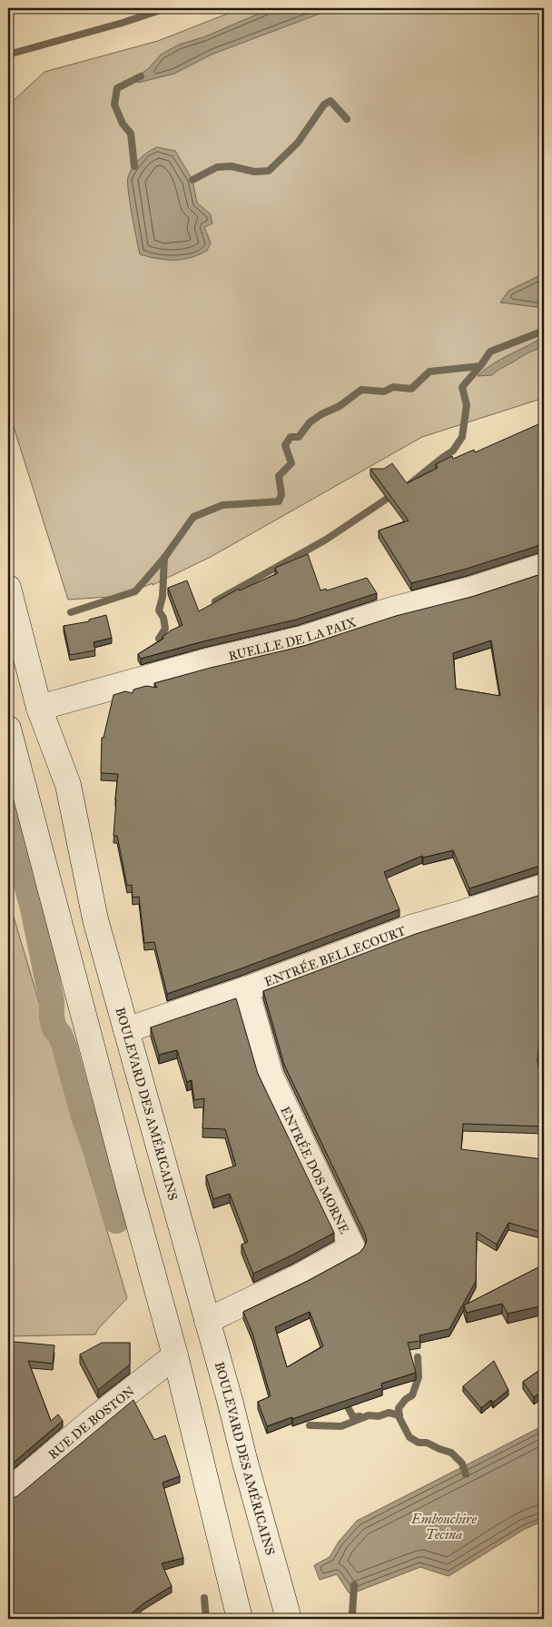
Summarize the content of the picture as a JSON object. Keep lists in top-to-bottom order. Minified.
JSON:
{"streets":{"main road":["RUELLE DE LA PAIX","ENTRÉE BELLECOURT","BOULEVARD DES AMÉRICAINS","ENTRÉE DOS MORNE","RUE DE BOSTON"]},"crossings":[["RUELLE DE LA PAIX","BOULEVARD DES AMÉRICAINS"],["ENTRÉE BELLECOURT","BOULEVARD DES AMÉRICAINS"],["ENTRÉE BELLECOURT","ENTRÉE DOS MORNE"],["BOULEVARD DES AMÉRICAINS","ENTRÉE DOS MORNE"]],"water":["Embouchire Tecina"]}
